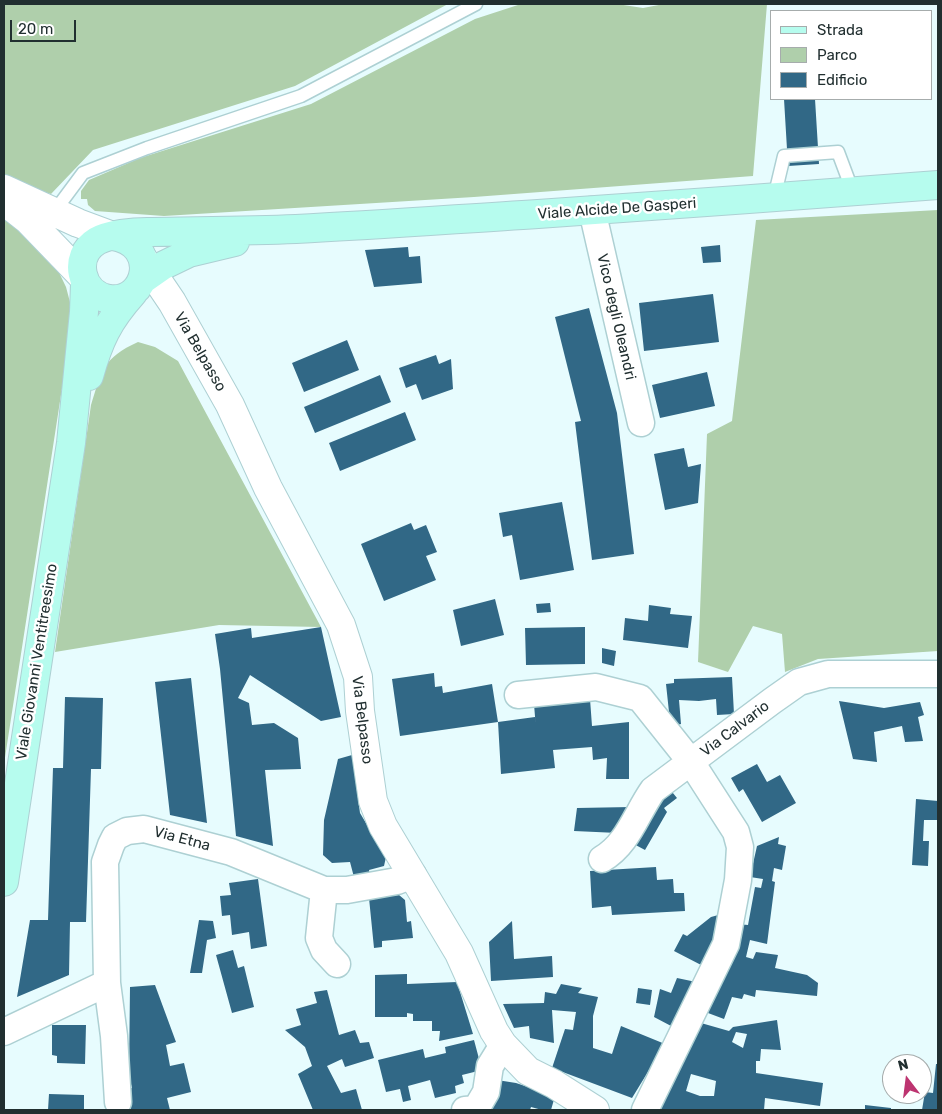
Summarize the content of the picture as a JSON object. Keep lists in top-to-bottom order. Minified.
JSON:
{"streets":{"main road":["Viale Alcide De Gasperi","Viale Giovanni Ventitreesimo"],"street":["Vico degli Oleandri","Via Belpasso","Via Calvario","Via Etna"]},"crossings":[["Viale Alcide De Gasperi","Vico degli Oleandri"],["Via Belpasso","Via Etna"]],"legend":["Strada","Parco","Edificio"],"scale_bar":"20 m","north":"top"}
